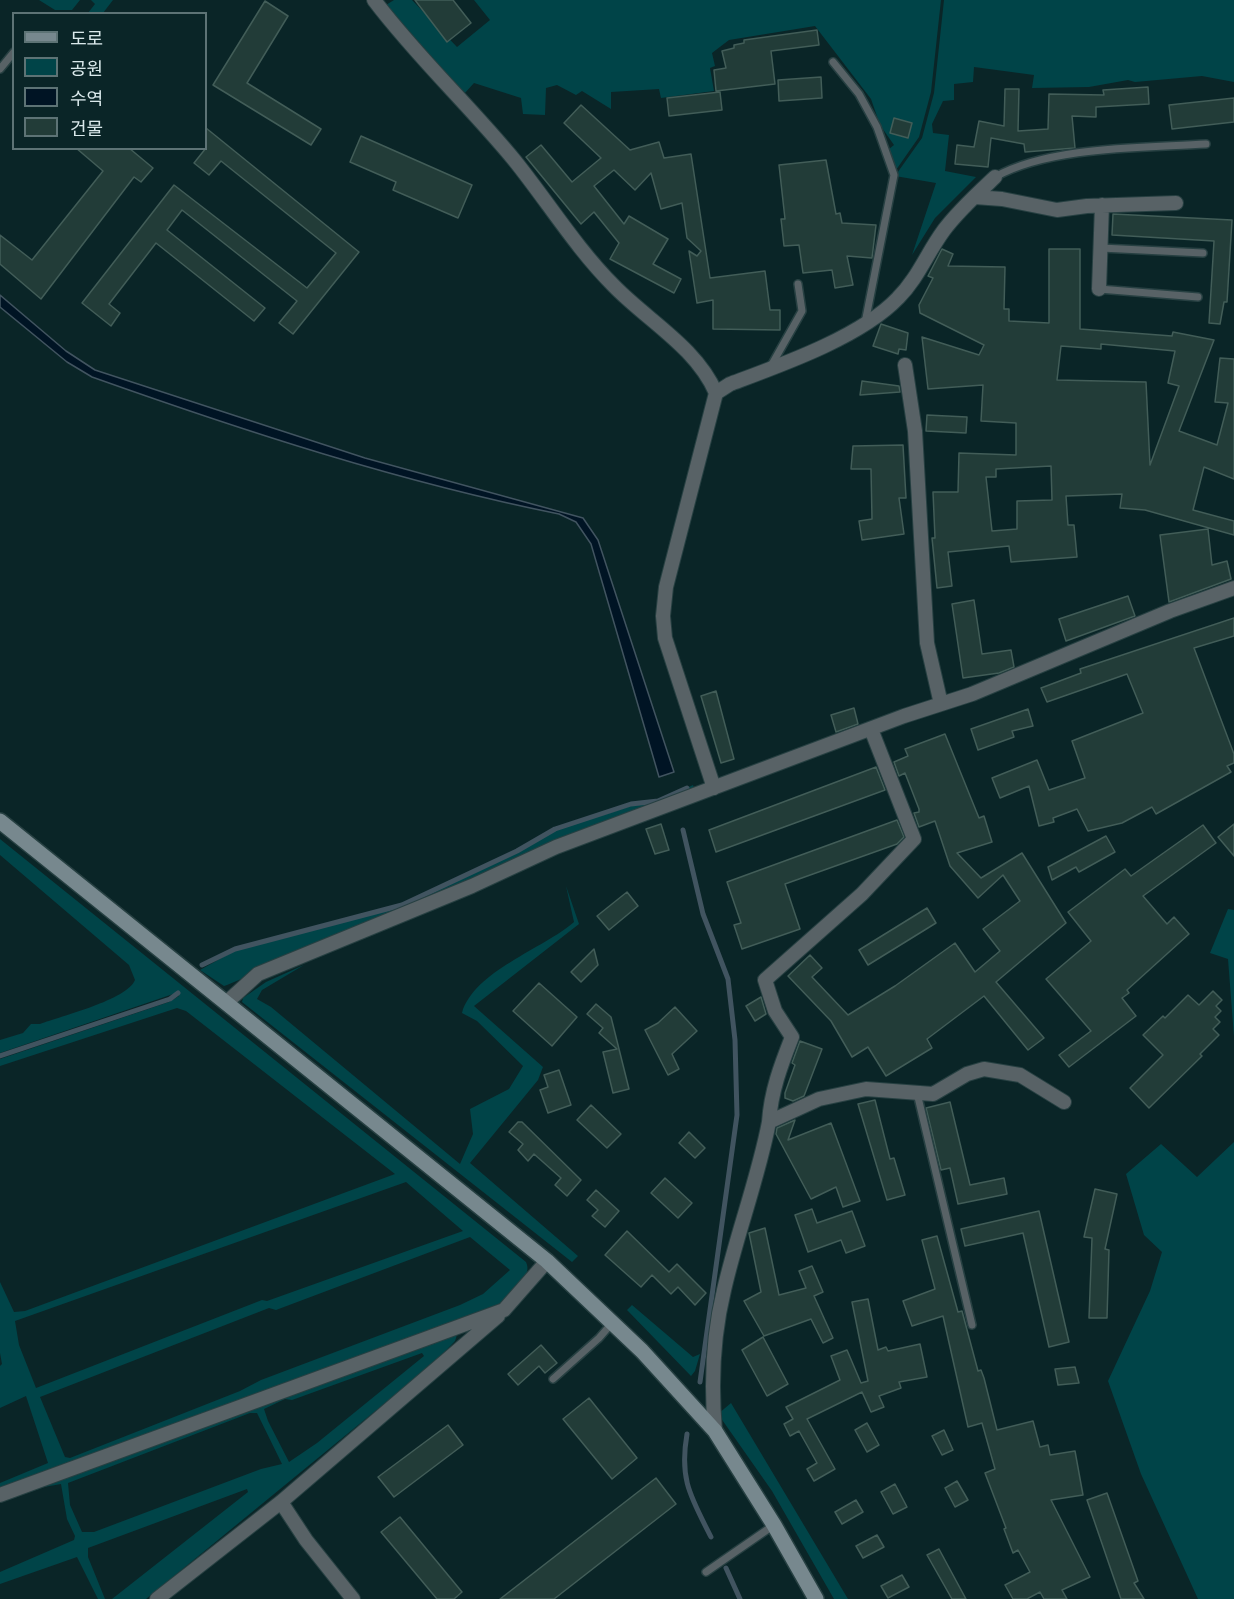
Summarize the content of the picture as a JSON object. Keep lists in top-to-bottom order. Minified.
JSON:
{"legend":["도로","공원","수역","건물"]}
